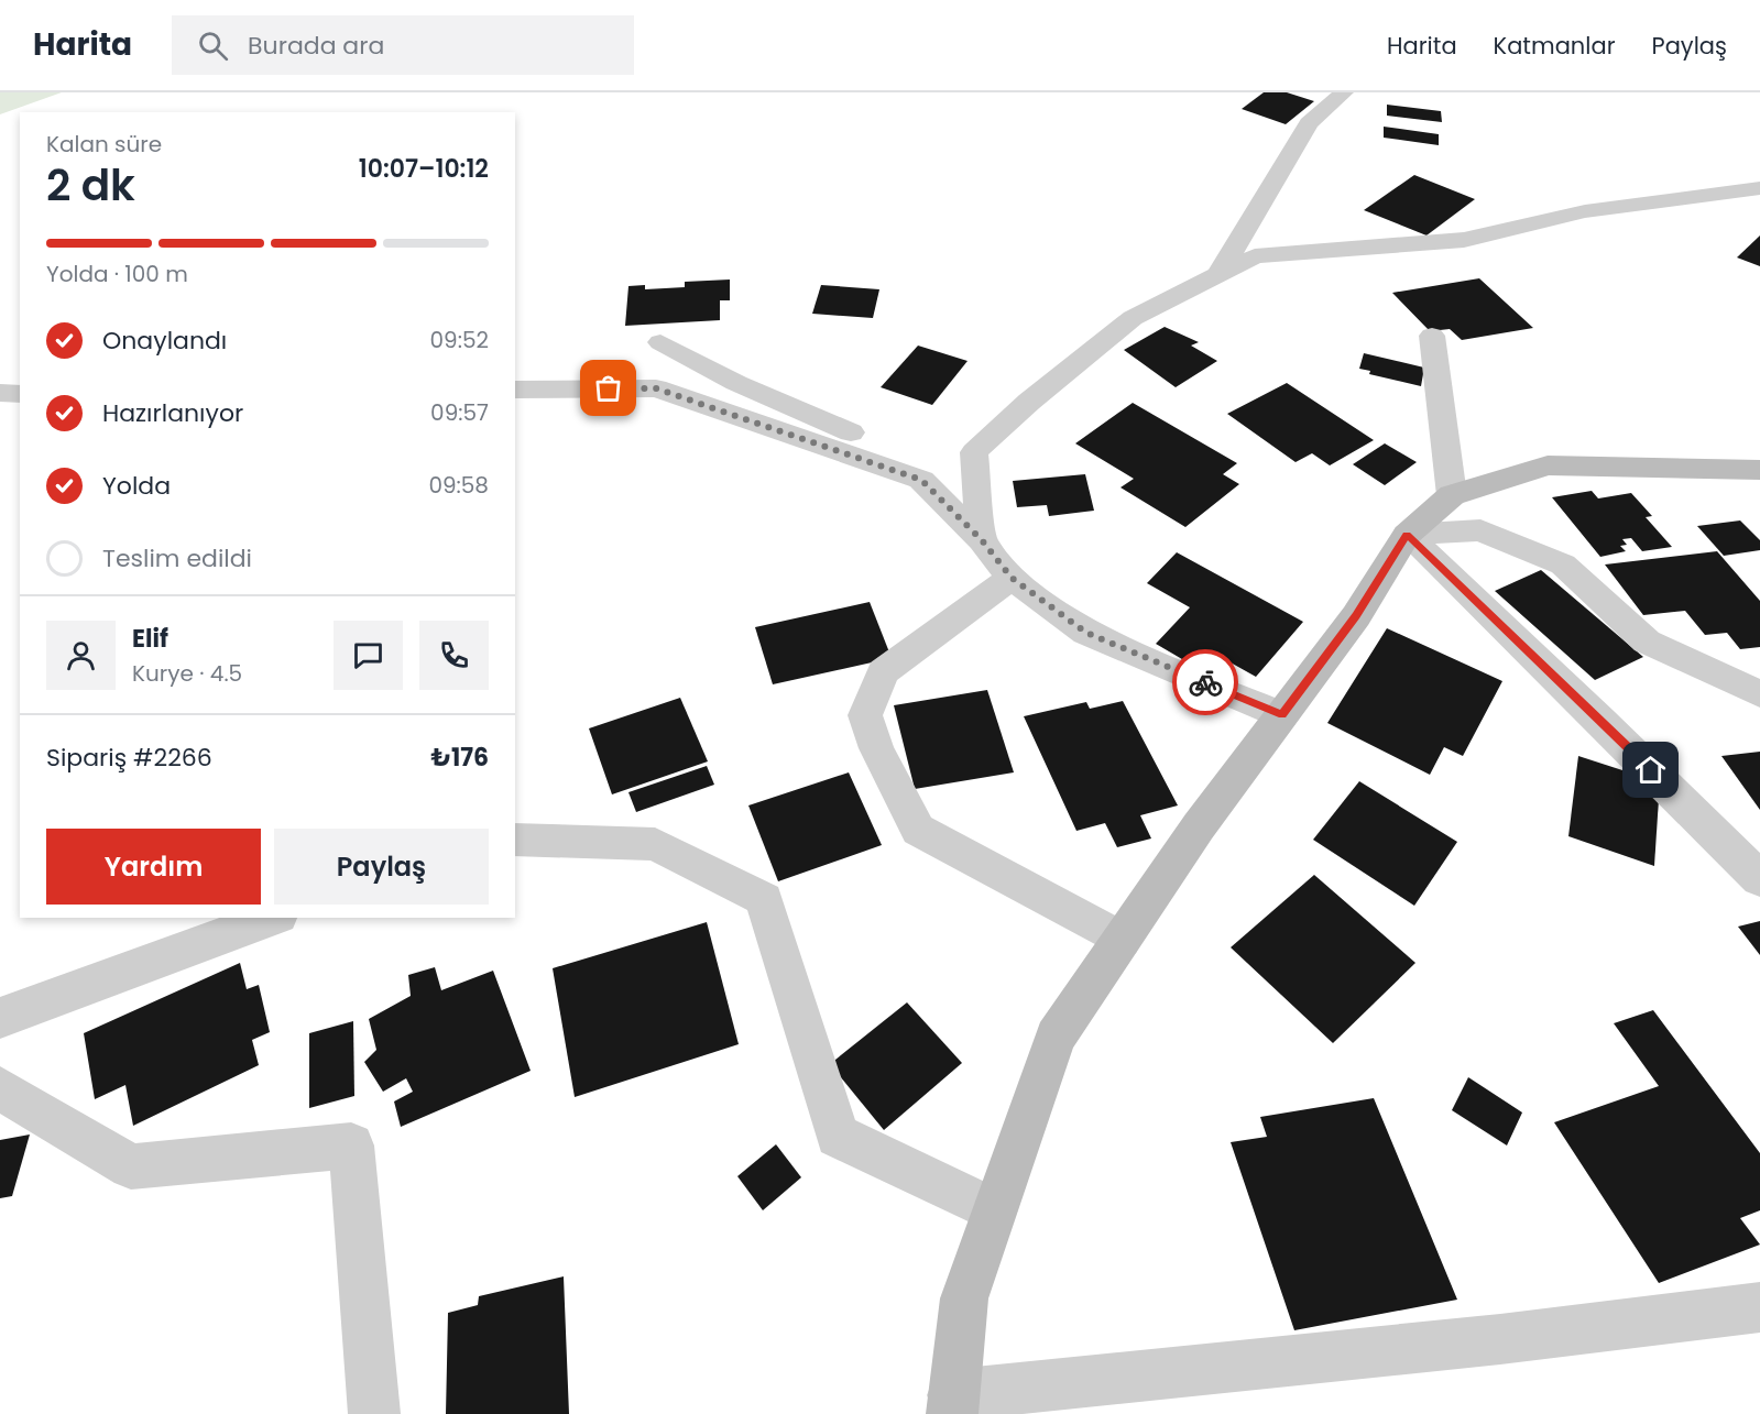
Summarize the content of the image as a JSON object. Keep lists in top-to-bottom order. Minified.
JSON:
{"page":{"header":"Harita","search":"Burada ara","nav":["Harita","Katmanlar","Paylaş"],"heading":["2 dk","Kalan süre","10:07–10:12"],"panel":["Elif","Kurye · 4.5","Sipariş #2266","₺176"],"bar":"Yolda · 100 m","list":[["Onaylandı","09:52"],["Hazırlanıyor","09:57"],["Yolda","09:58"],"Teslim edildi"],"buttons":["Yardım","Paylaş"]}}
